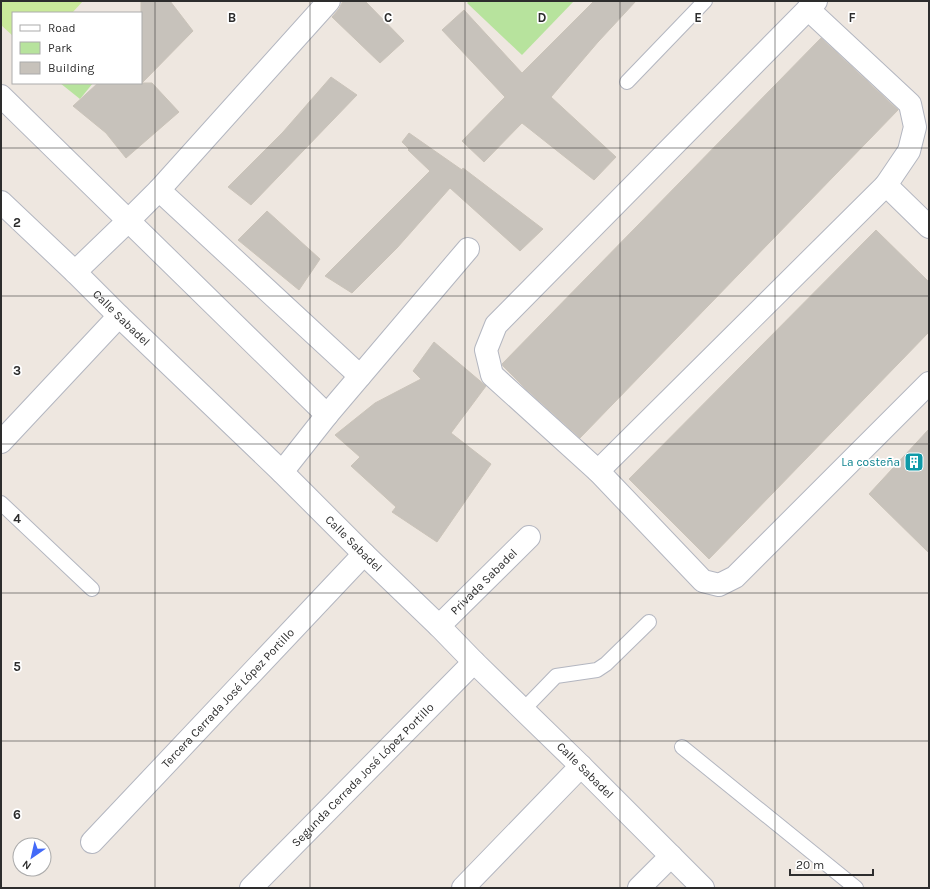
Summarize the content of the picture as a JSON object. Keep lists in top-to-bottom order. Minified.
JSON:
{"streets":{"street":["Calle Sabadel","Privada Sabadel","Tercera Cerrada José López Portillo","Segunda Cerrada José López Portillo"]},"crossings":[["Calle Sabadel","Privada Sabadel"],["Calle Sabadel","Tercera Cerrada José López Portillo"],["Calle Sabadel","Segunda Cerrada José López Portillo"]],"places":{"building":["La costeña"]},"legend":["Road","Park","Building"],"scale_bar":"20 m","north":"bottom left","grid":{"columns":["B","C","D","E","F"],"rows":["2","3","4","5","6"]}}
